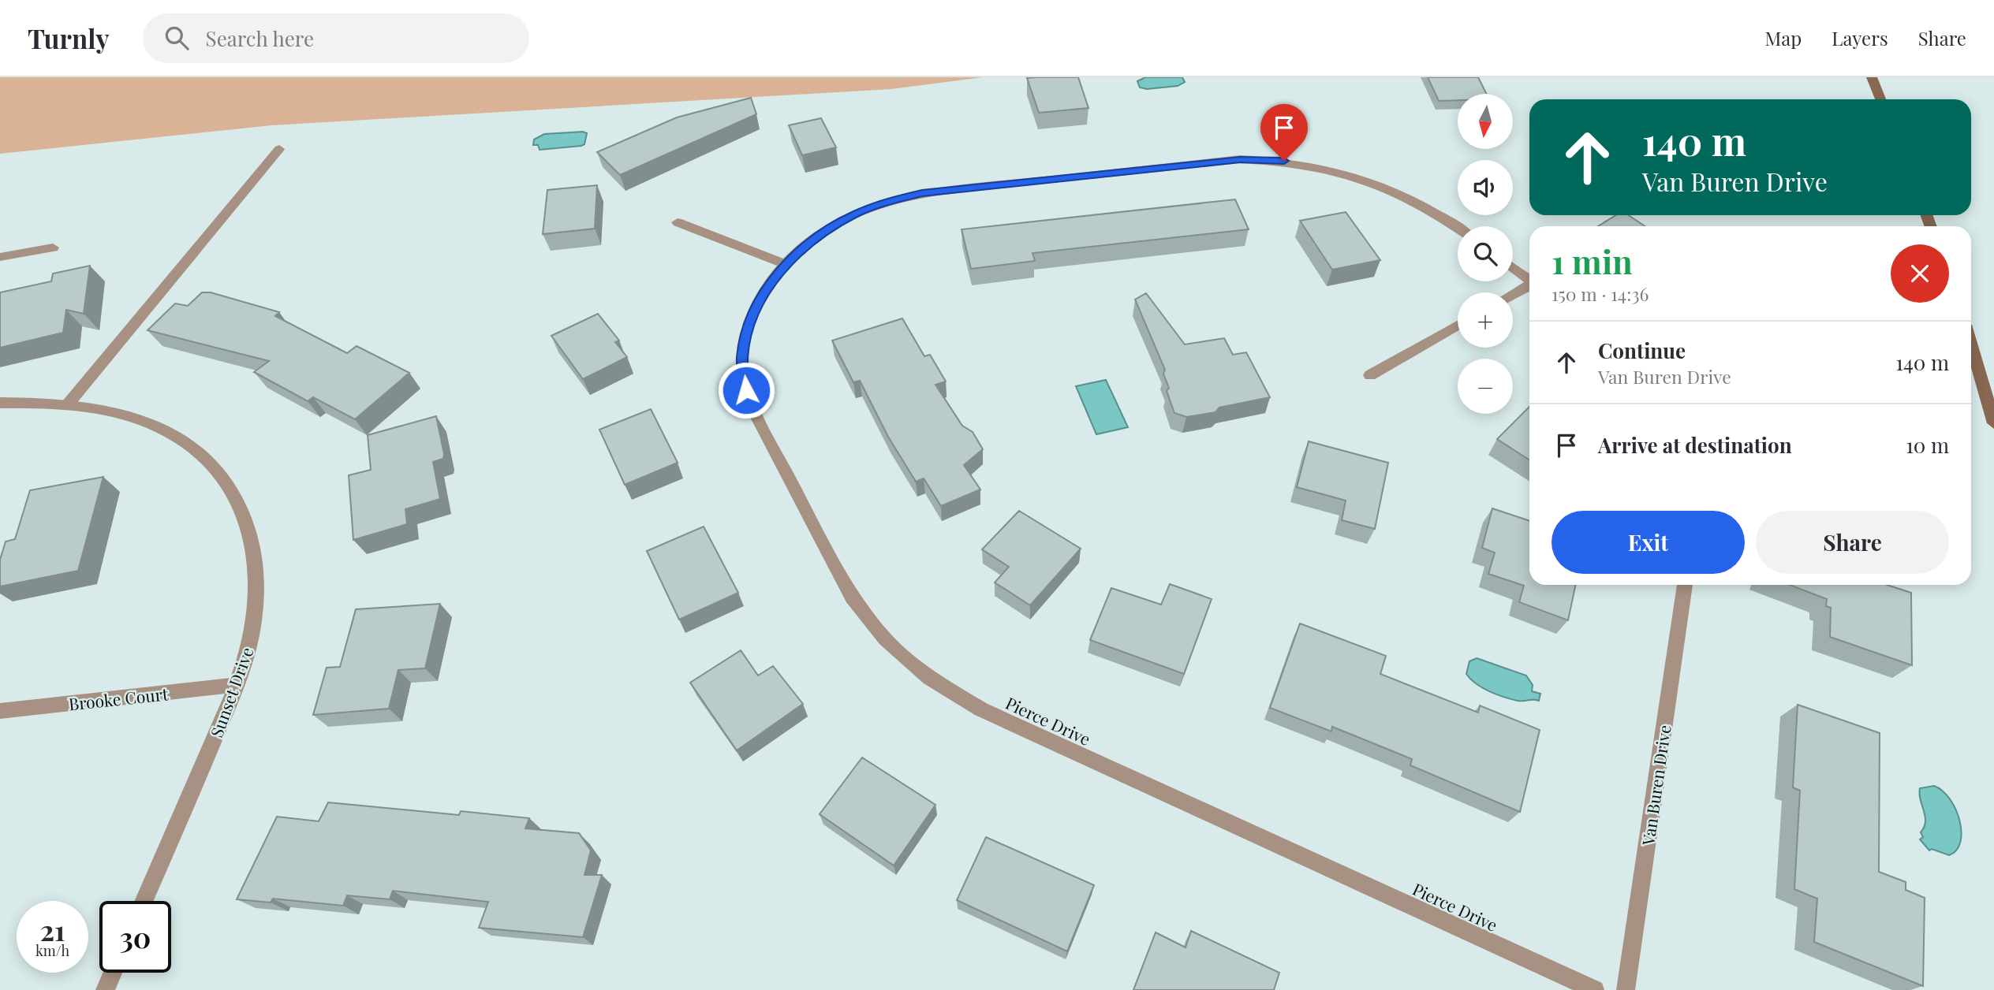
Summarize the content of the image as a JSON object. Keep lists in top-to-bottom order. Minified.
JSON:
{"streets":{"street":["Sunset Drive","Brooke Court","Pierce Drive","Van Buren Drive"]},"crossings":[["Sunset Drive","Brooke Court"]],"north":"bottom","page":{"header":"Turnly","search":"Search here","nav":["Map","Layers","Share"],"map_buttons":["+","−"],"turn":["140 m","Van Buren Drive"],"heading":["1 min","150 m · 14:36"],"list":[{"name":"Continue","note":"Van Buren Drive","value":"140 m"},{"name":"Arrive at destination","value":"10 m"}],"buttons":["Exit","Share"],"speed":"21 km/h","limit":"30"}}
